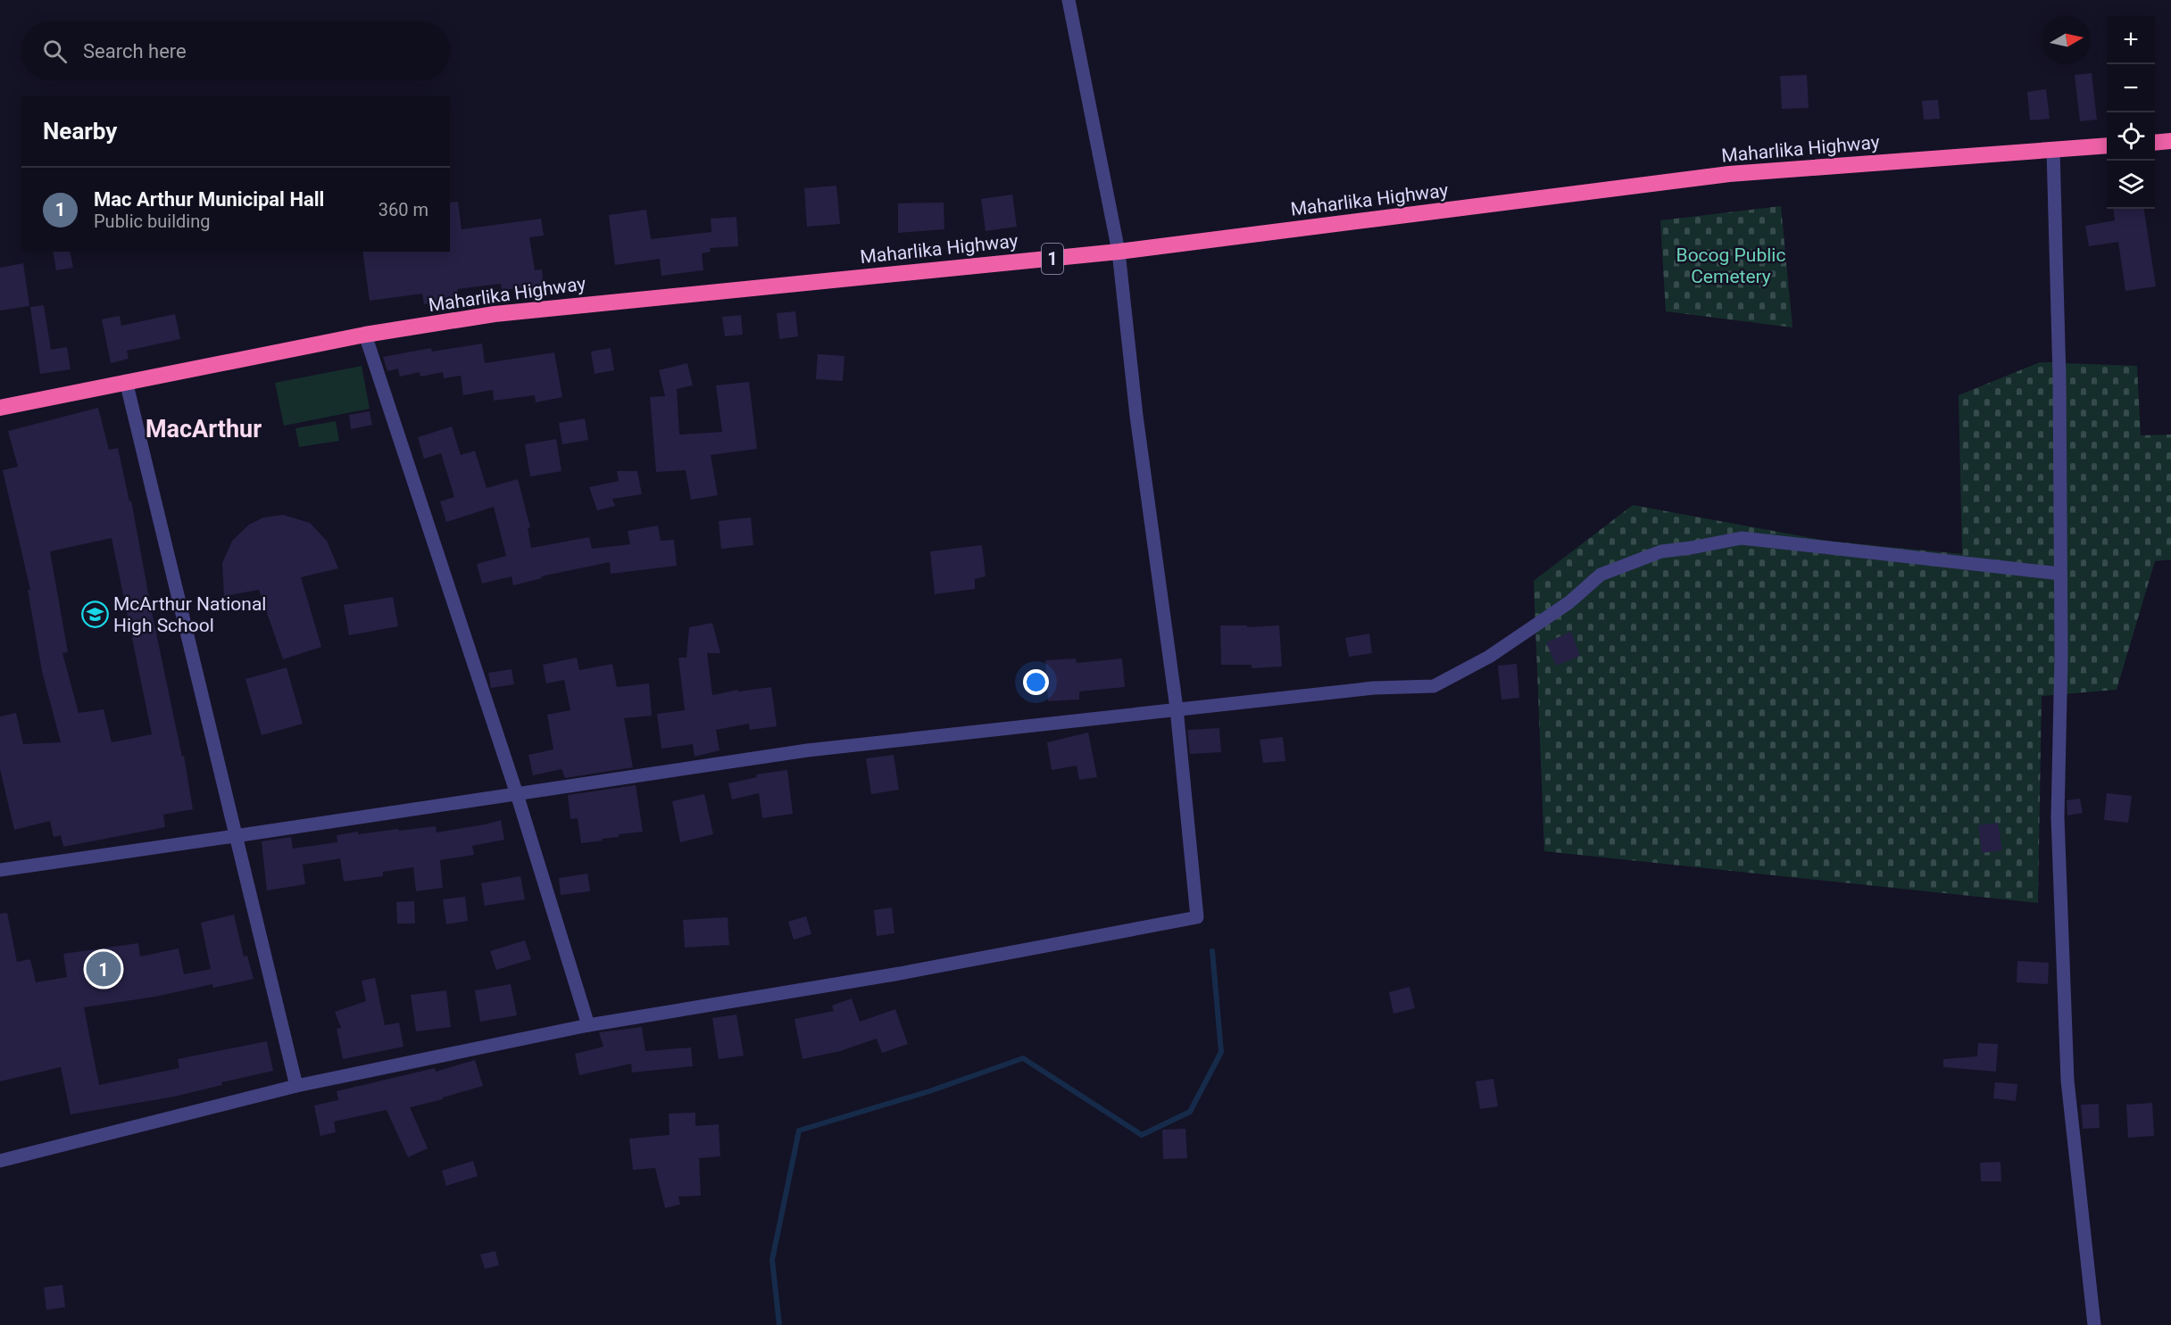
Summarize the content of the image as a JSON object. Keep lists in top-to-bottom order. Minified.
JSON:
{"streets":{"highway":["Maharlika Highway","1"]},"districts":["MacArthur"],"parks":["Bocog Public Cemetery"],"places":{"school or university":["McArthur National High School"]},"north":"right","page":{"map_buttons":["+","−"],"search":"Search here","heading":"Nearby","list":[{"mark":"1","name":"Mac Arthur Municipal Hall","note":"Public building","value":"360 m"}],"pins":"1"}}
